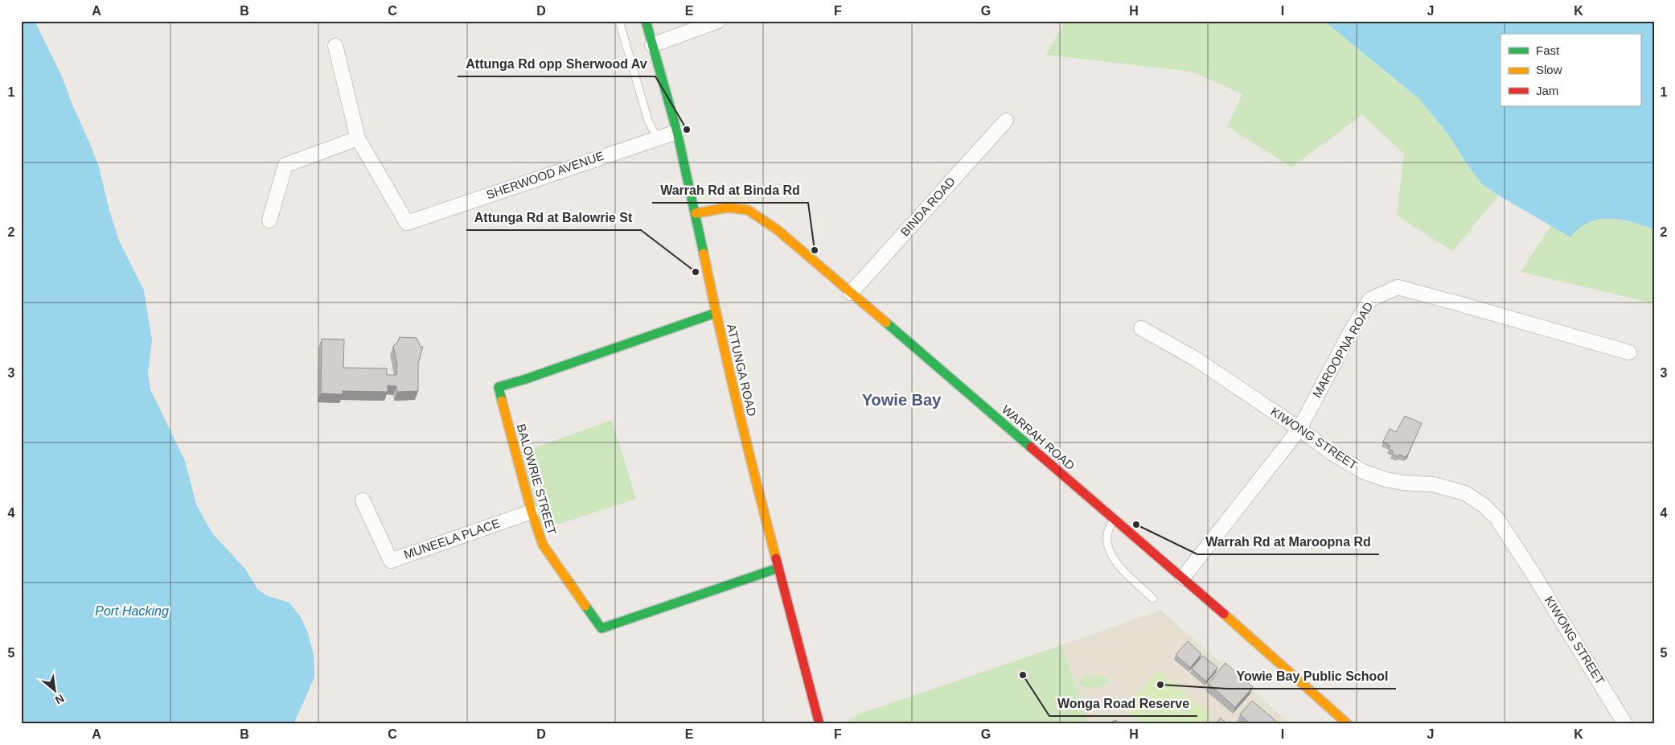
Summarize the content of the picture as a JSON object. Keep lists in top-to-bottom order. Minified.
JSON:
{"streets":{"street":["SHERWOOD AVENUE","BINDA ROAD","MAROOPNA ROAD","ATTUNGA ROAD","WARRAH ROAD","KIWONG STREET","BALOWRIE STREET","MUNEELA PLACE"]},"crossings":[["SHERWOOD AVENUE","ATTUNGA ROAD"],["BINDA ROAD","WARRAH ROAD"],["MAROOPNA ROAD","WARRAH ROAD"],["MAROOPNA ROAD","KIWONG STREET"],["ATTUNGA ROAD","WARRAH ROAD"],["ATTUNGA ROAD","BALOWRIE STREET"],["BALOWRIE STREET","MUNEELA PLACE"]],"districts":["Yowie Bay"],"water":["Port Hacking"],"places":["Attunga Rd opp Sherwood Av","Warrah Rd at Binda Rd","Attunga Rd at Balowrie St","Warrah Rd at Maroopna Rd","Wonga Road Reserve","Yowie Bay Public School"],"legend":["Fast","Slow","Jam"],"north":"bottom right","grid":{"columns":["A","B","C","D","E","F","G","H","I","J","K"],"rows":["1","2","3","4","5"]}}
